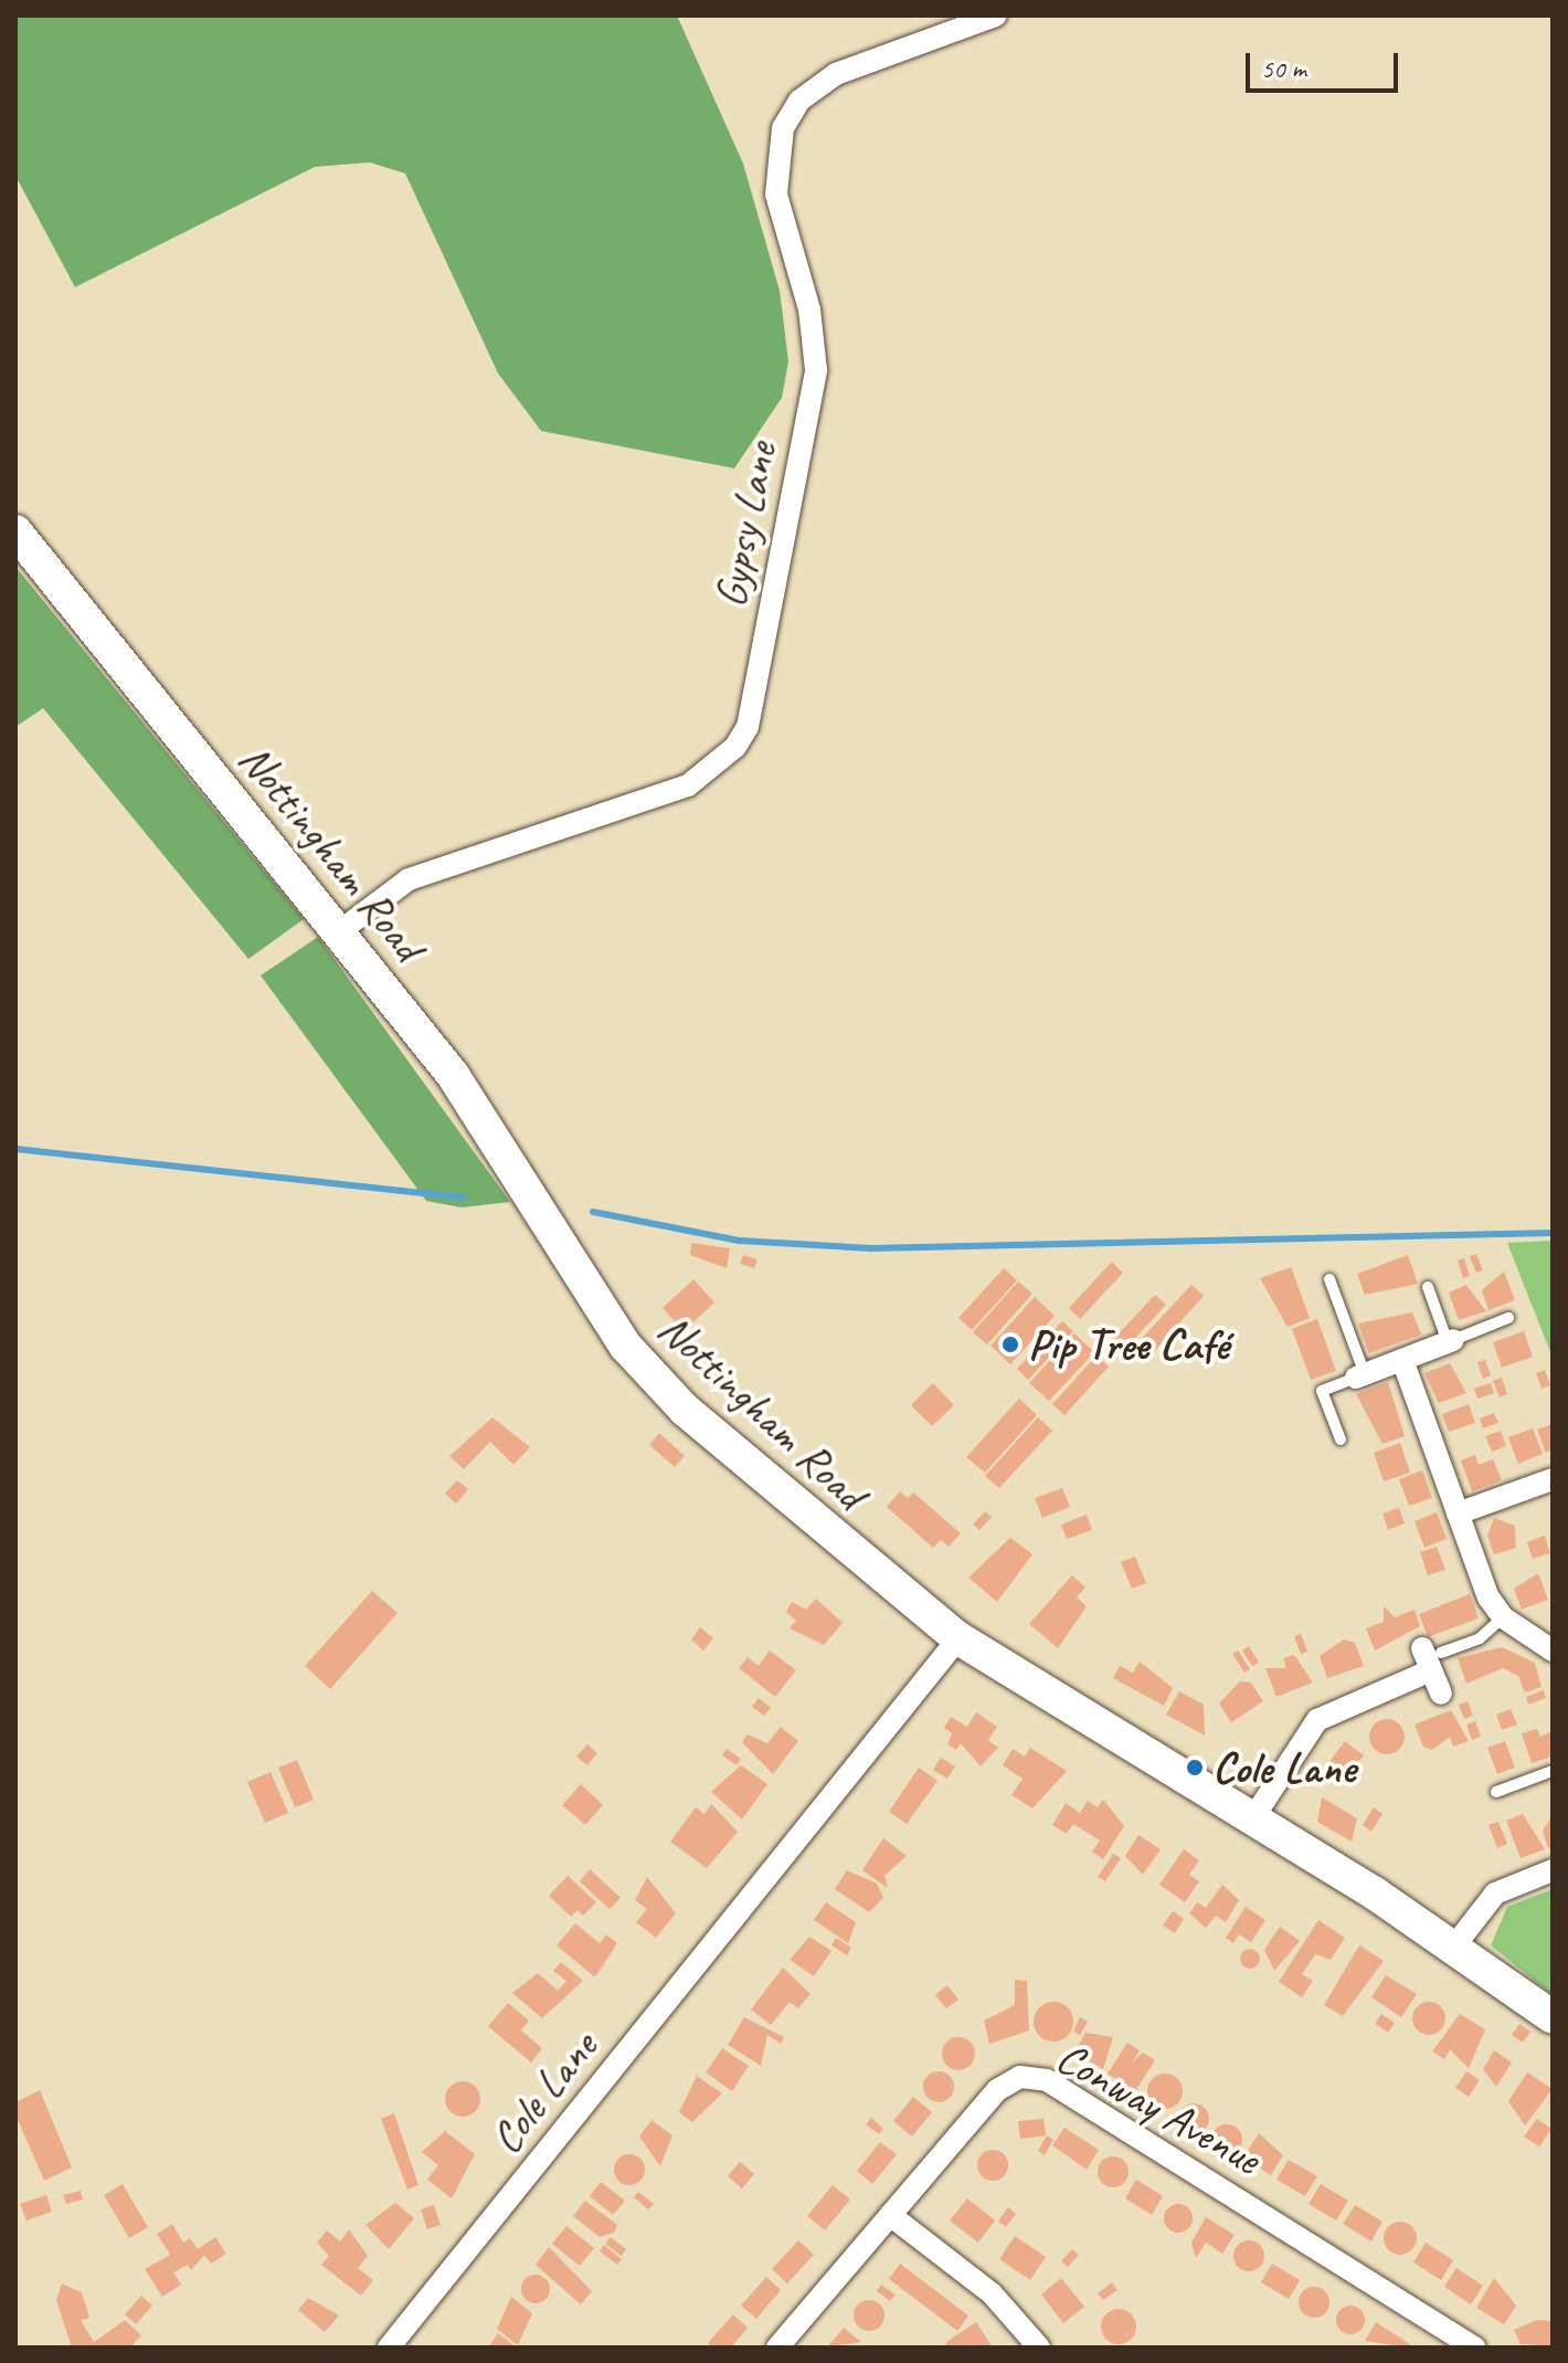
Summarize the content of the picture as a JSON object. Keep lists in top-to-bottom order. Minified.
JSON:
{"streets":{"main road":["Nottingham Road"],"street":["Gypsy Lane","Cole Lane","Conway Avenue"]},"crossings":[["Gypsy Lane","Nottingham Road"],["Nottingham Road","Cole Lane"]],"places":["Pip Tree Café","Cole Lane"],"scale_bar":"50 m"}
